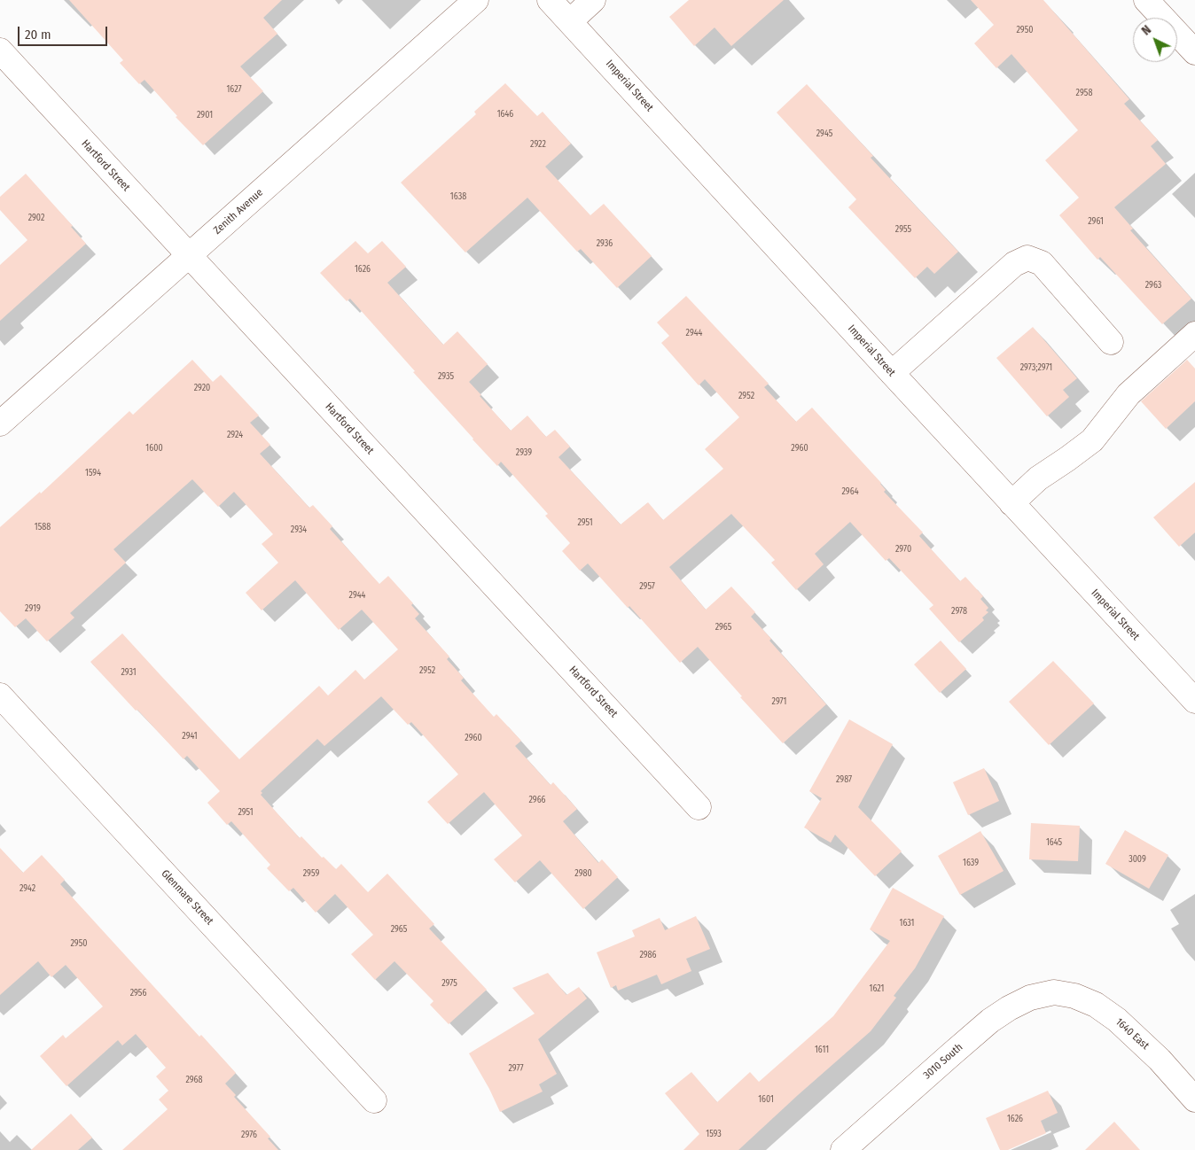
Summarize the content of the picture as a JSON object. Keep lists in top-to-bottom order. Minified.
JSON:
{"streets":{"street":["Imperial Street","Hartford Street","Zenith Avenue","Glenmare Street","1640 East","3010 South"]},"crossings":[["Hartford Street","Zenith Avenue"],["1640 East","3010 South"]],"house_numbers":["2950","1627","2958","1646","2901","2945","2922","1638","2902","2961","2955","2936","1626","2963","2944","2973;2971","2935","2920","2952","2924","1600","2960","2939","1594","2964","2951","1588","2934","2970","2957","2944","2919","2978","2965","2952","2931","2971","2941","2960","2987","2966","2951","1645","3009","1639","2959","2980","2942","1631","2965","2950","2986","2975","1621","2956","1611","2977","2968","1601","1626","1593","2976"],"scale_bar":"20 m","north":"top left"}
